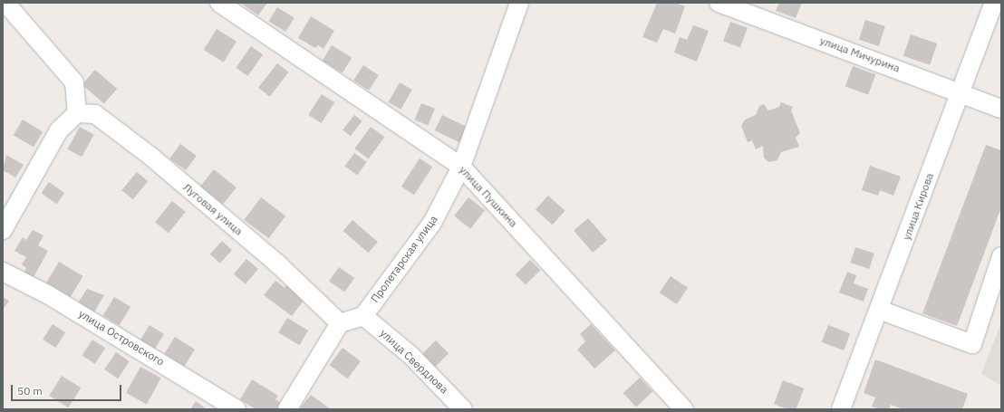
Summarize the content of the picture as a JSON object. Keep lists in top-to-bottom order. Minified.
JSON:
{"streets":{"street":["улица Мичурина","улица Пушкина","улица Кирова","Луговая улица","Пролетарская улица","улица Островского","улица Свердлова"]},"crossings":[["улица Мичурина","улица Кирова"],["улица Пушкина","Пролетарская улица"],["Пролетарская улица","улица Свердлова"]],"scale_bar":"50 m"}
